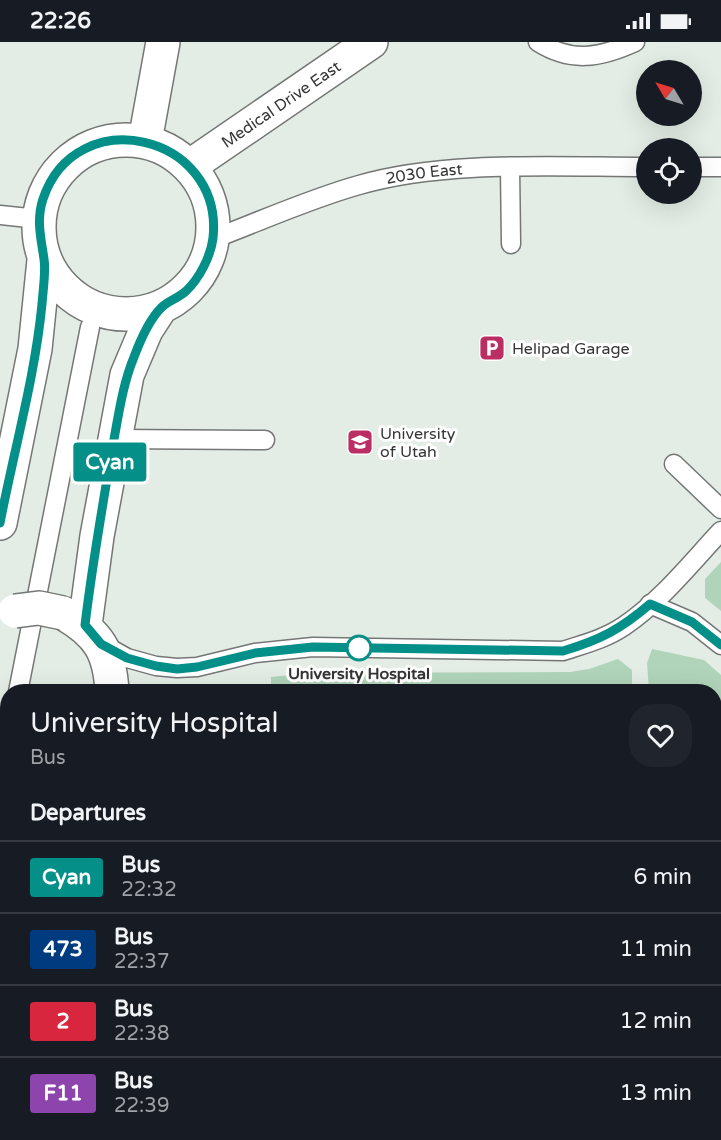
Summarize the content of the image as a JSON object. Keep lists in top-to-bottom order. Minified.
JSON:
{"streets":{"street":["Medical Drive East"],"lane":["2030 East"]},"crossings":[["Medical Drive East","2030 East"]],"places":{"parking":["Helipad Garage"],"school or university":["University of Utah"],"other":["University Hospital"]},"lines":["bus line Cyan"],"north":"top left","page":{"status":"22:26","on_map":"Cyan","heading":[["University Hospital","Bus"],"Departures"],"list":[{"mark":"Cyan","name":"Bus","note":"22:32","value":"6 min"},{"mark":"473","name":"Bus","note":"22:37","value":"11 min"},{"mark":"2","name":"Bus","note":"22:38","value":"12 min"},{"mark":"F11","name":"Bus","note":"22:39","value":"13 min"}]}}
